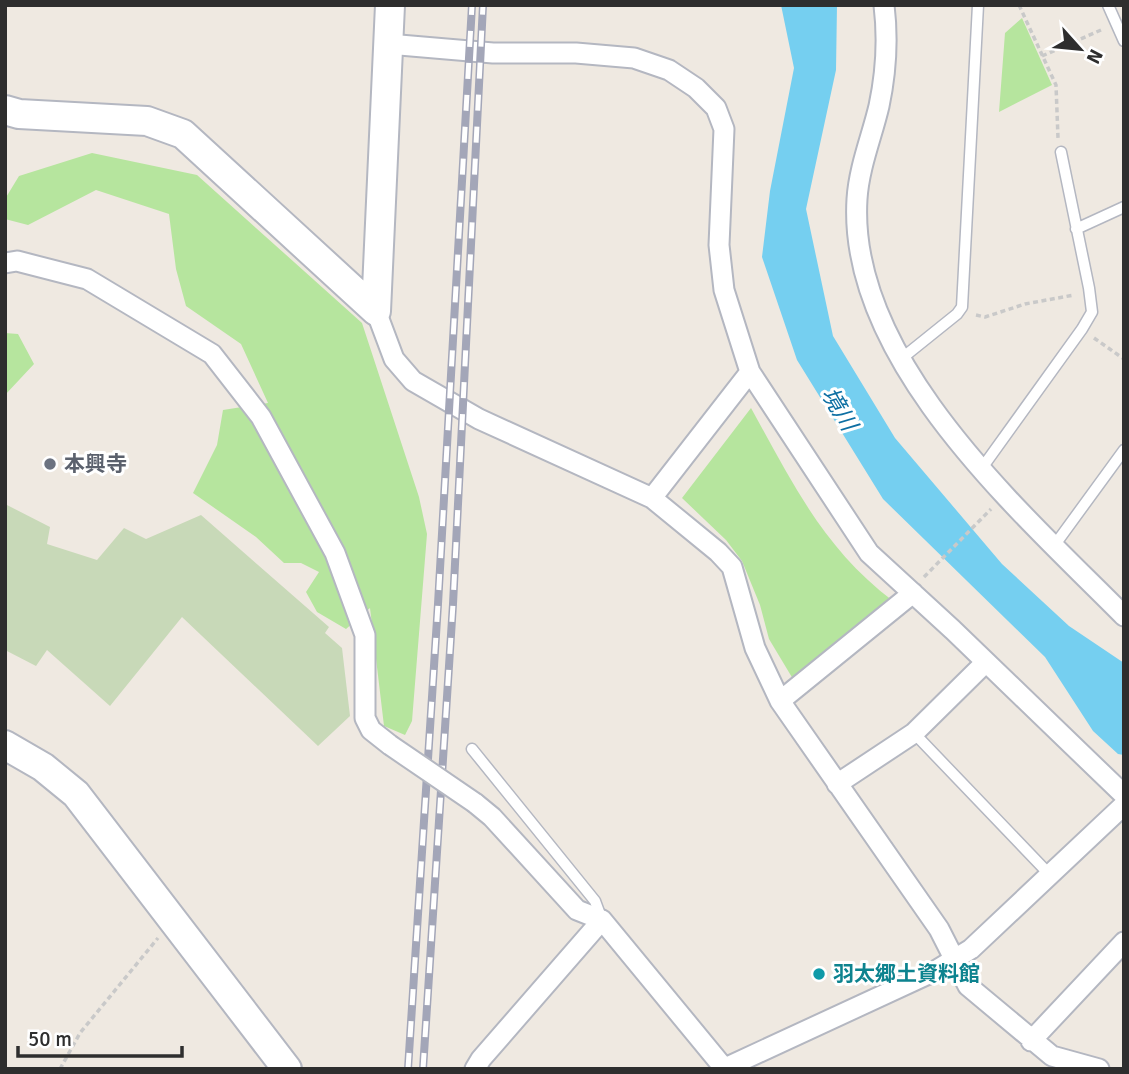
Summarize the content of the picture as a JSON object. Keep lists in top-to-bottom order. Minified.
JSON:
{"water":["境川"],"places":["本興寺","羽太郷土資料館"],"scale_bar":"50 m","north":"bottom right"}
